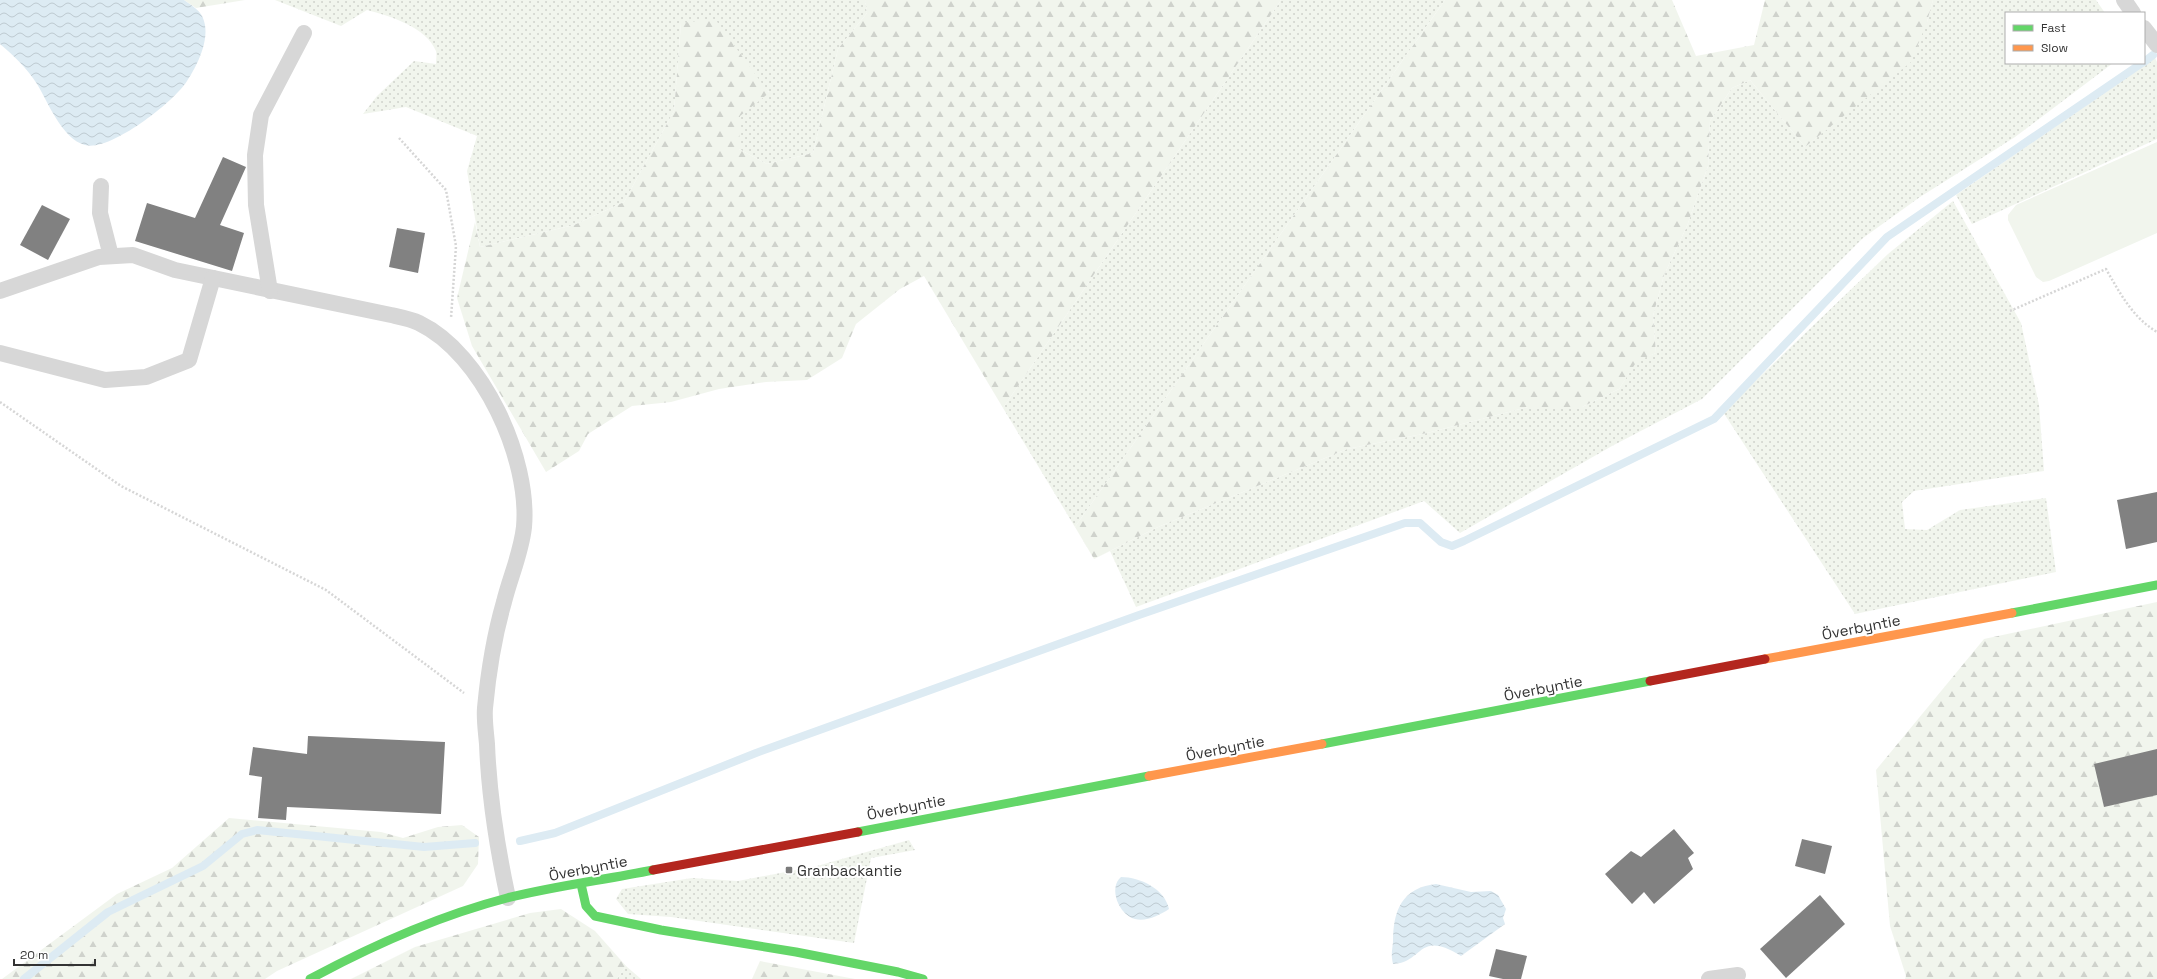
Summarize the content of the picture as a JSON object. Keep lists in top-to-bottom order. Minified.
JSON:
{"streets":{"street":["Överbyntie"]},"places":{"transit":["Granbackantie"]},"legend":["Fast","Slow"],"scale_bar":"20 m"}
